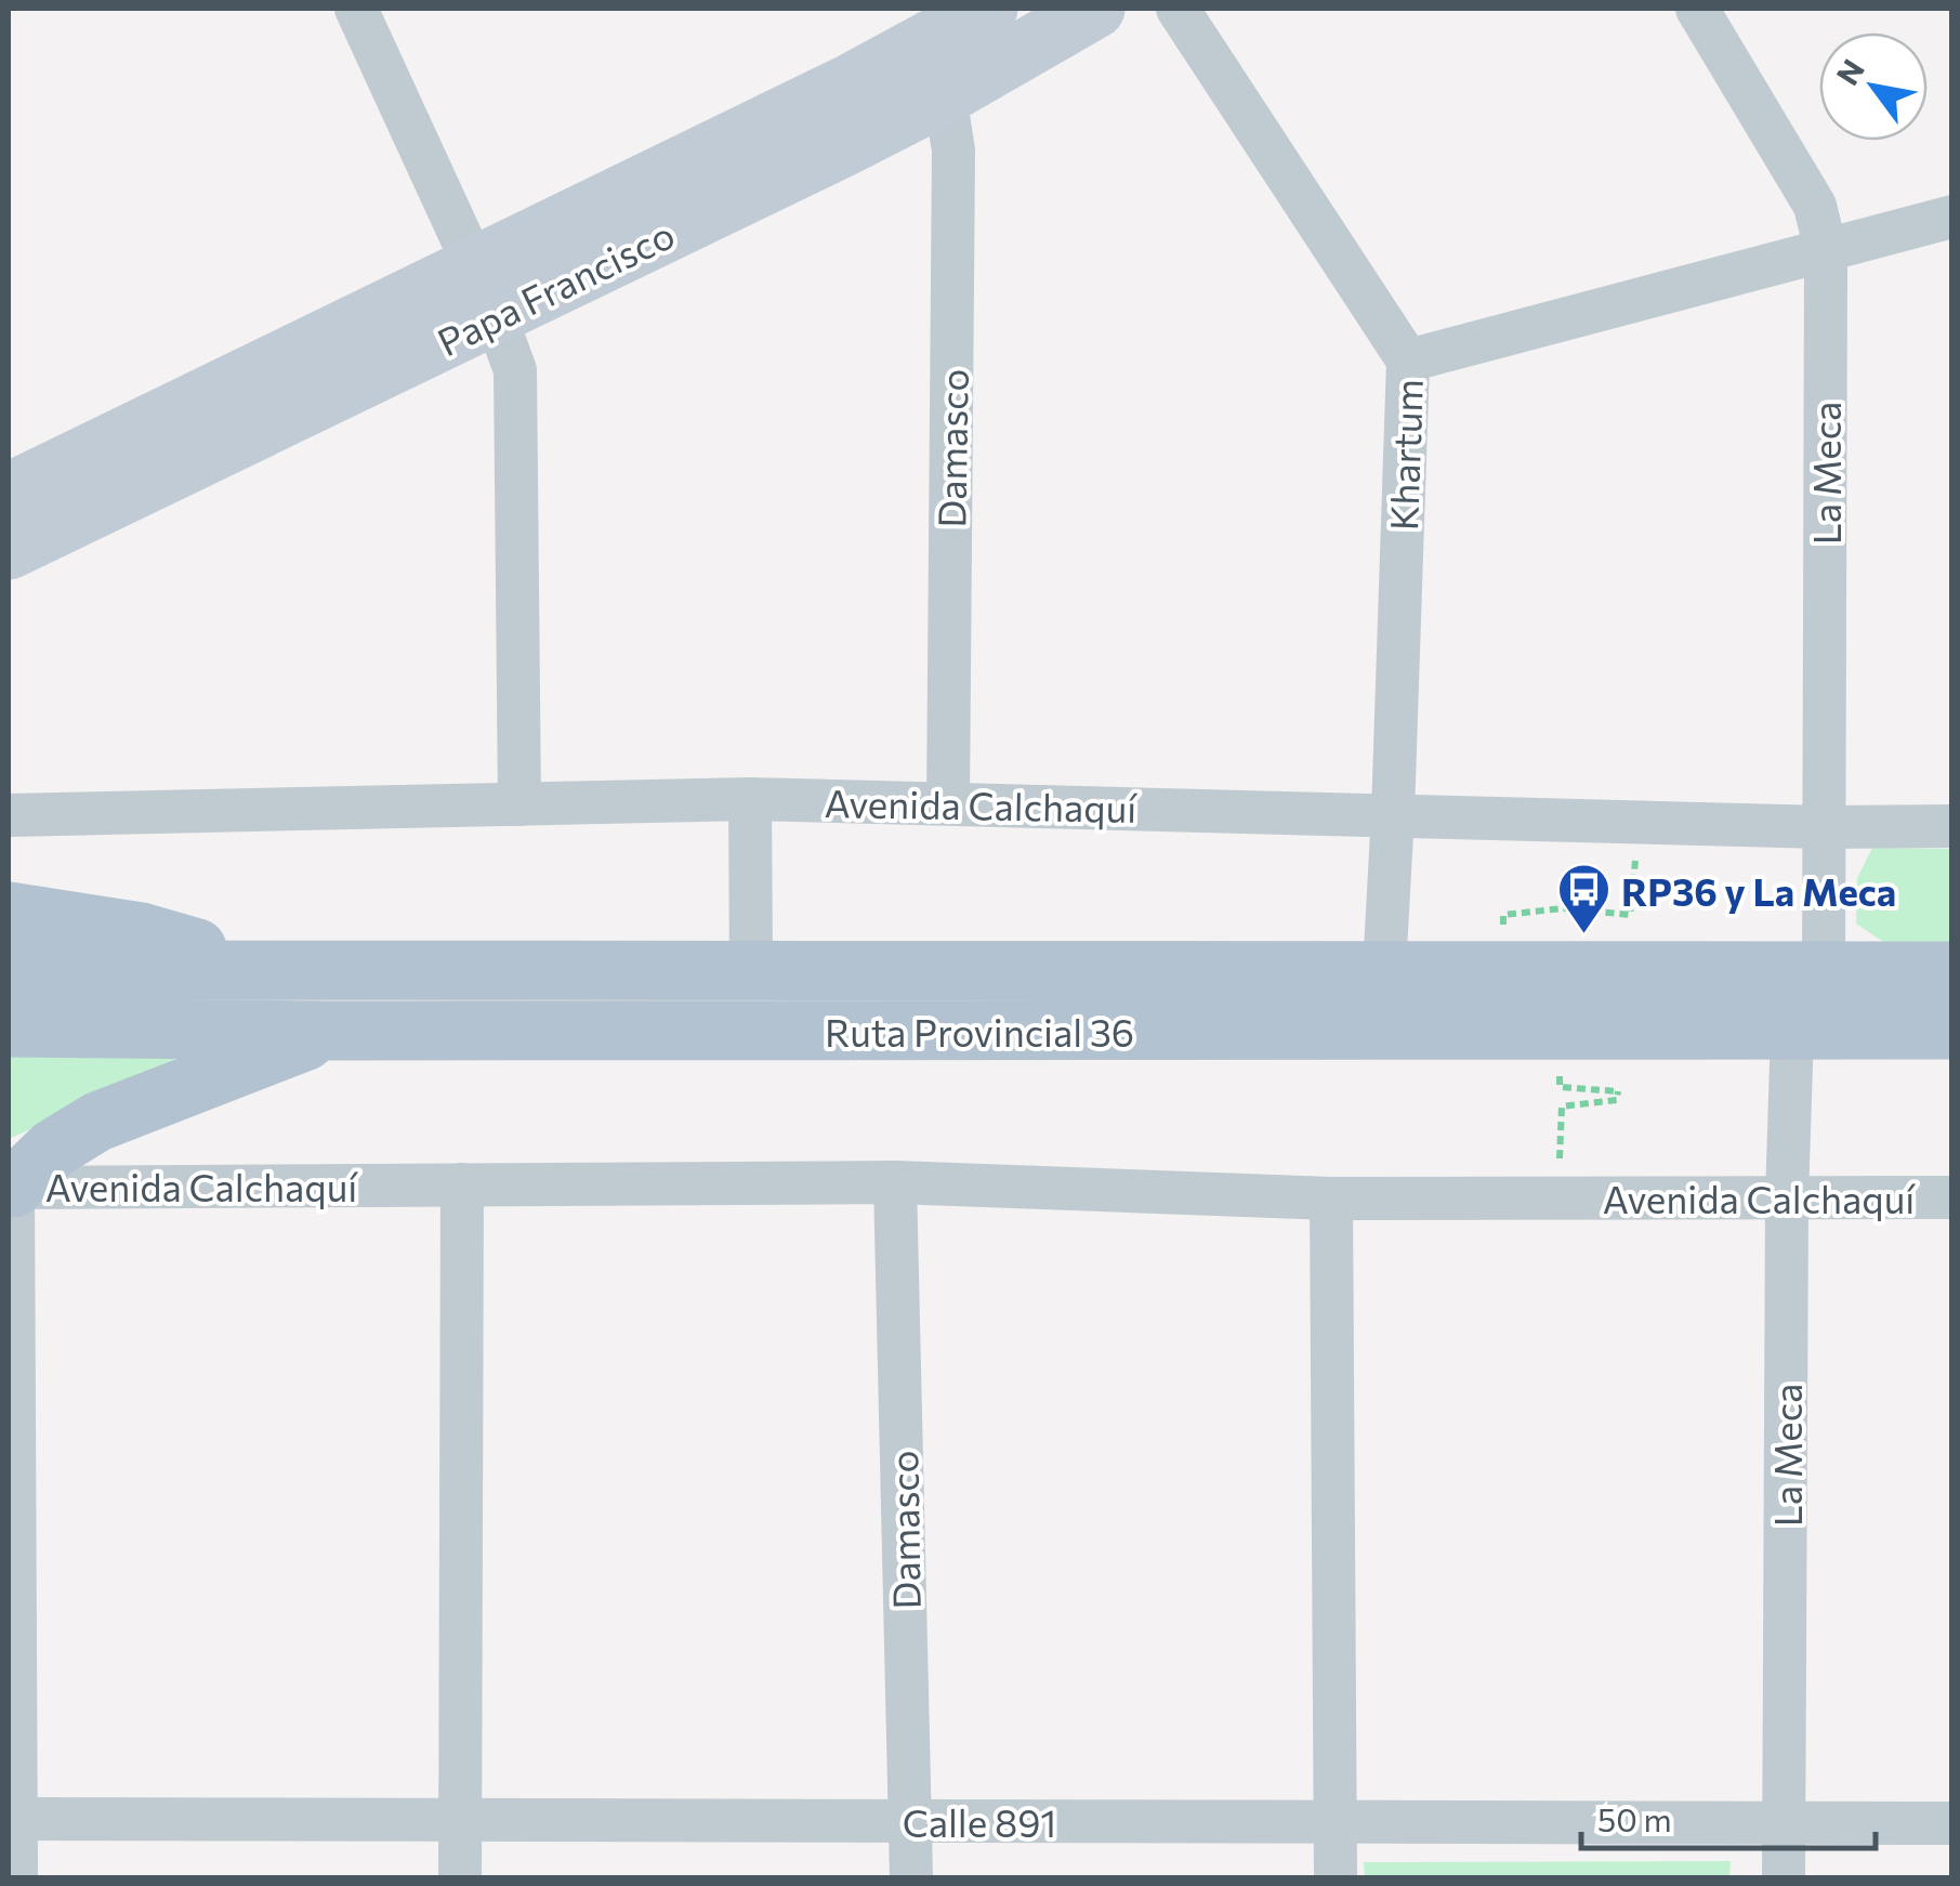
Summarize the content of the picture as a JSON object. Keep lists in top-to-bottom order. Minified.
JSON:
{"streets":{"main road":["Papa Francisco","Ruta Provincial 36"],"street":["Damasco","Khartum","La Meca","Avenida Calchaquí","Calle 891"]},"crossings":[["Papa Francisco","Damasco"],["Damasco","Avenida Calchaquí"],["Damasco","Calle 891"],["Khartum","Avenida Calchaquí"],["Khartum","Ruta Provincial 36"],["La Meca","Avenida Calchaquí"],["La Meca","Ruta Provincial 36"],["La Meca","Calle 891"]],"places":{"bus stop":["RP36 y La Meca"]},"scale_bar":"50 m","north":"top left"}
